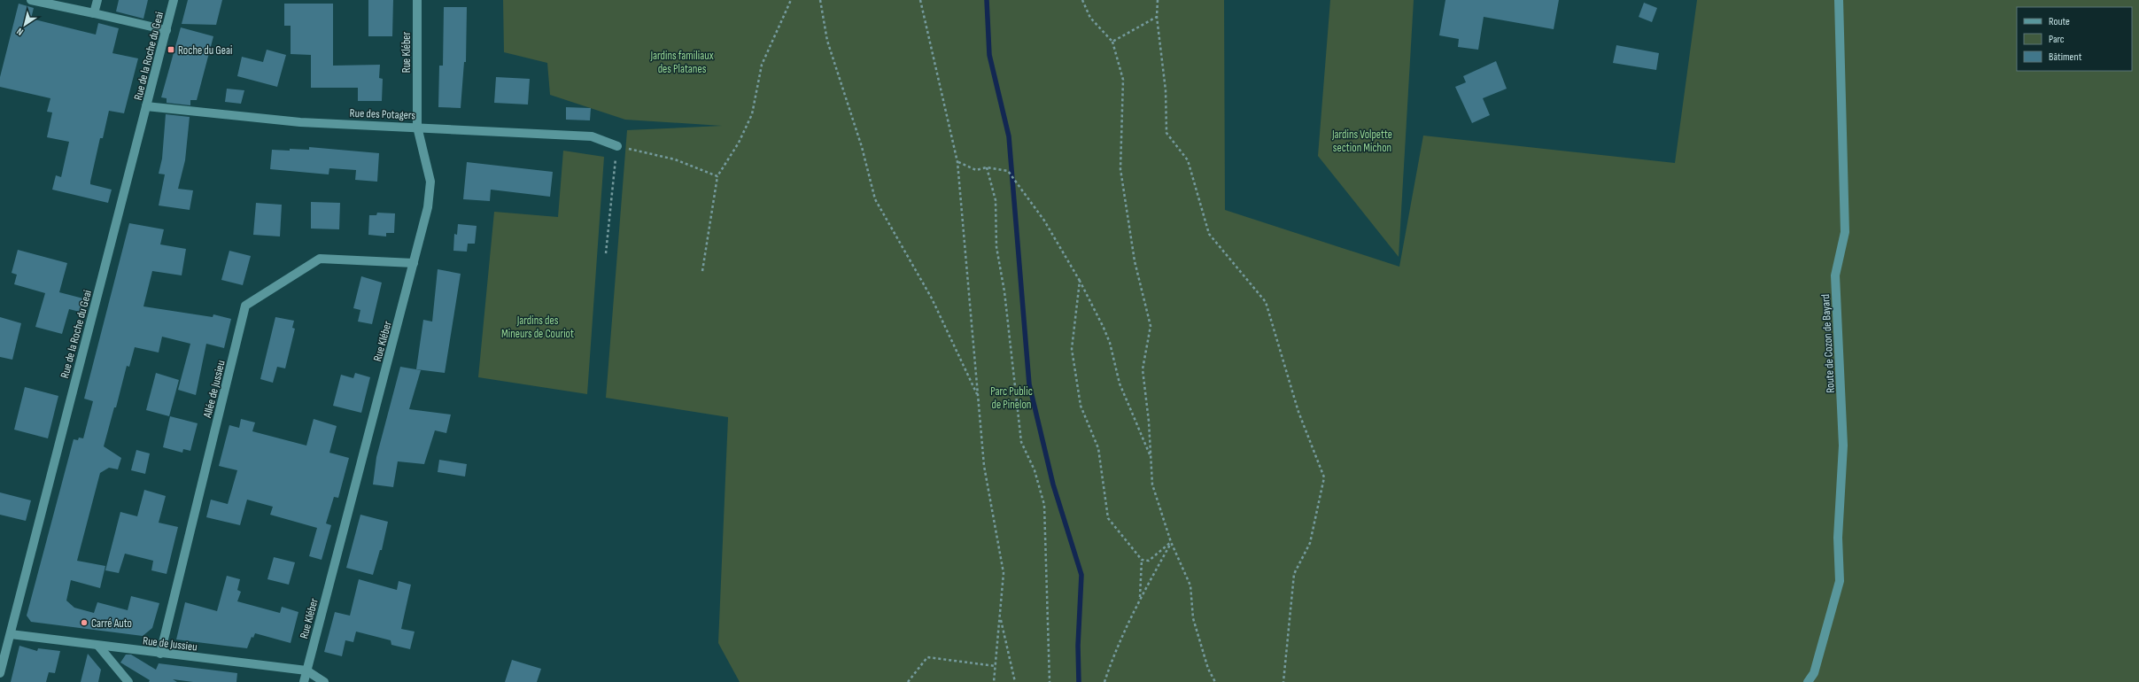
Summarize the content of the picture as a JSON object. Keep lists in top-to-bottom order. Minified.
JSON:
{"streets":{"street":["Rue Kléber","Rue de la Roche du Geai","Rue des Potagers","Route de Cozon de Bayard","Allée de Jussieu","Rue de Jussieu"]},"crossings":[["Rue Kléber","Rue des Potagers"],["Rue Kléber","Allée de Jussieu"],["Rue Kléber","Rue de Jussieu"],["Rue de la Roche du Geai","Rue des Potagers"],["Rue de la Roche du Geai","Rue de Jussieu"],["Allée de Jussieu","Rue de Jussieu"]],"parks":["Jardins familiaux des Platanes","Jardins Volpette section Michon","Jardins des Mineurs de Couriot","Parc Public de Pinelon"],"places":{"transit":["Roche du Geai"],"other":["Carré Auto"]},"legend":["Route","Parc","Bâtiment"],"north":"bottom left"}
